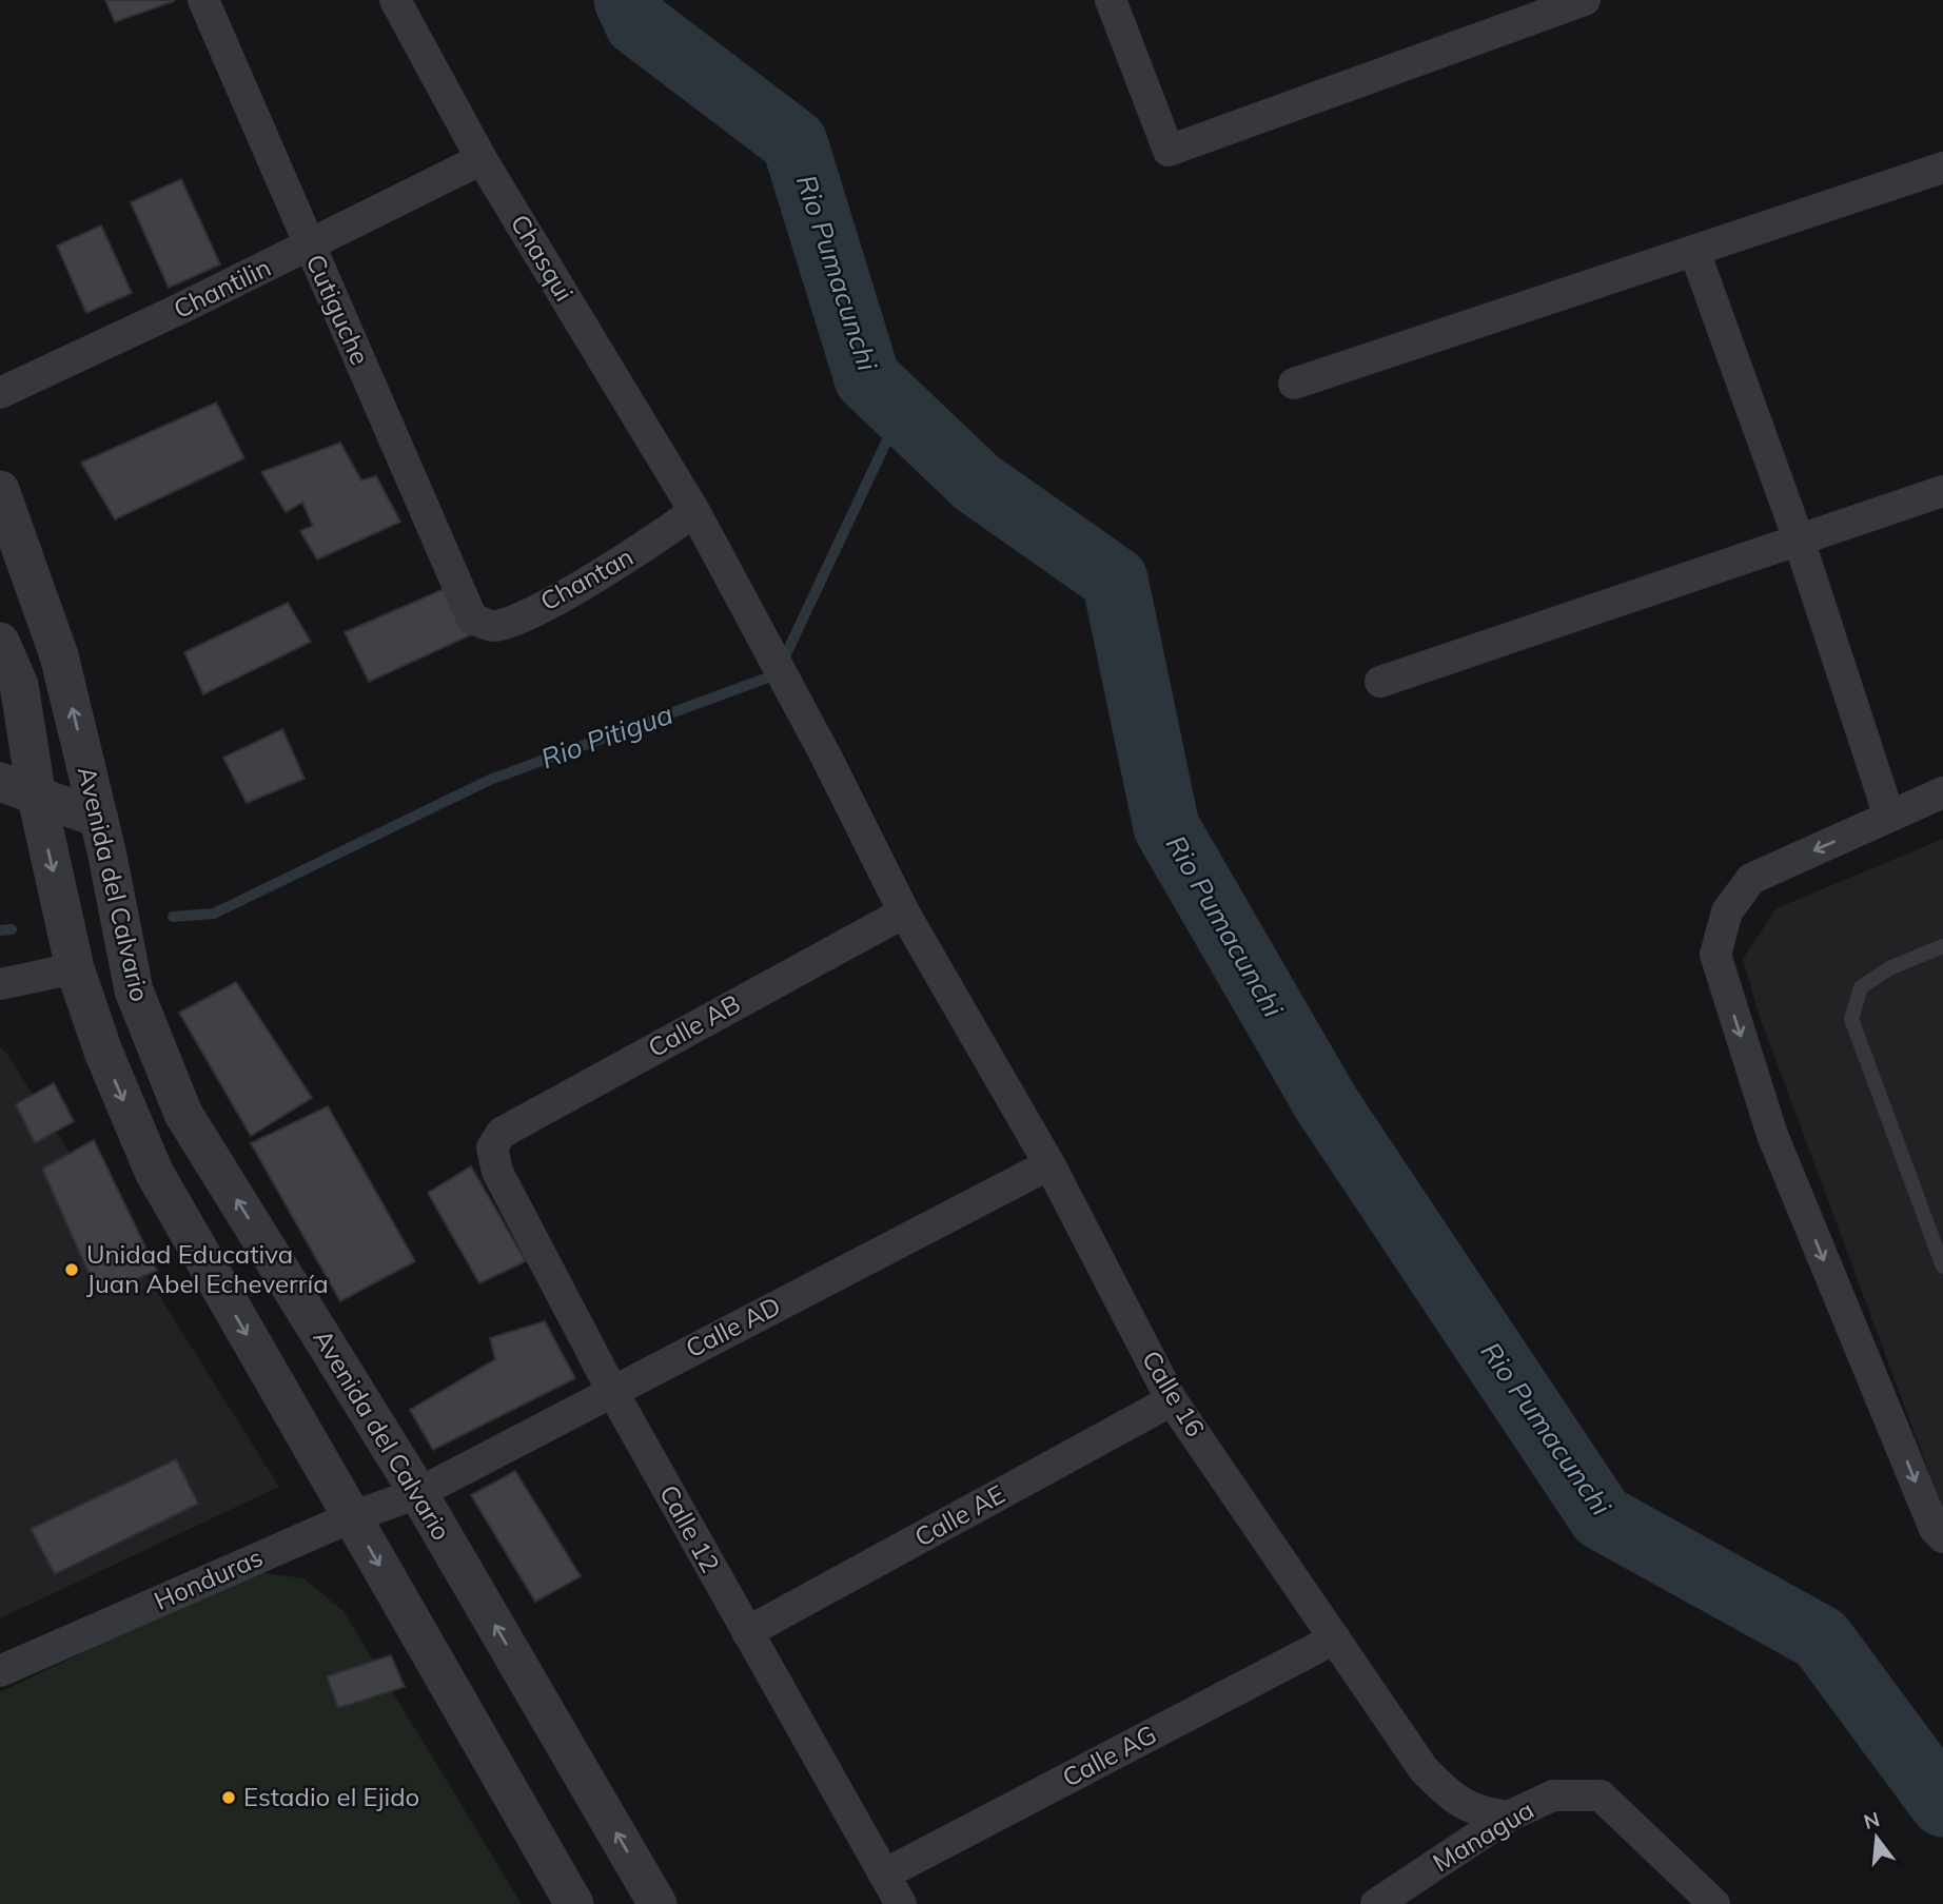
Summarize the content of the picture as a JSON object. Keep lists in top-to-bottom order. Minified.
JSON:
{"streets":{"street":["Chasqui","Chantilin","Cutiguche","Chantan","Avenida del Calvario","Calle AB","Calle AD","Calle 16","Calle AE","Calle 12","Honduras","Calle AG","Managua"]},"crossings":[["Chasqui","Chantilin"],["Chasqui","Chantan"],["Chasqui","Calle 16"],["Chantilin","Cutiguche"],["Cutiguche","Chantan"],["Avenida del Calvario","Calle AD"],["Avenida del Calvario","Honduras"],["Calle AB","Calle 16"],["Calle AB","Calle 12"],["Calle AD","Calle 16"],["Calle AD","Calle 12"],["Calle AD","Honduras"],["Calle 16","Calle AE"],["Calle 16","Calle AG"],["Calle 16","Managua"],["Calle AE","Calle 12"],["Calle 12","Calle AG"]],"water":["Rio Pumacunchi","Rio Pitigua"],"places":["Unidad Educativa Juan Abel Echeverría","Estadio el Ejido"],"north":"top"}
